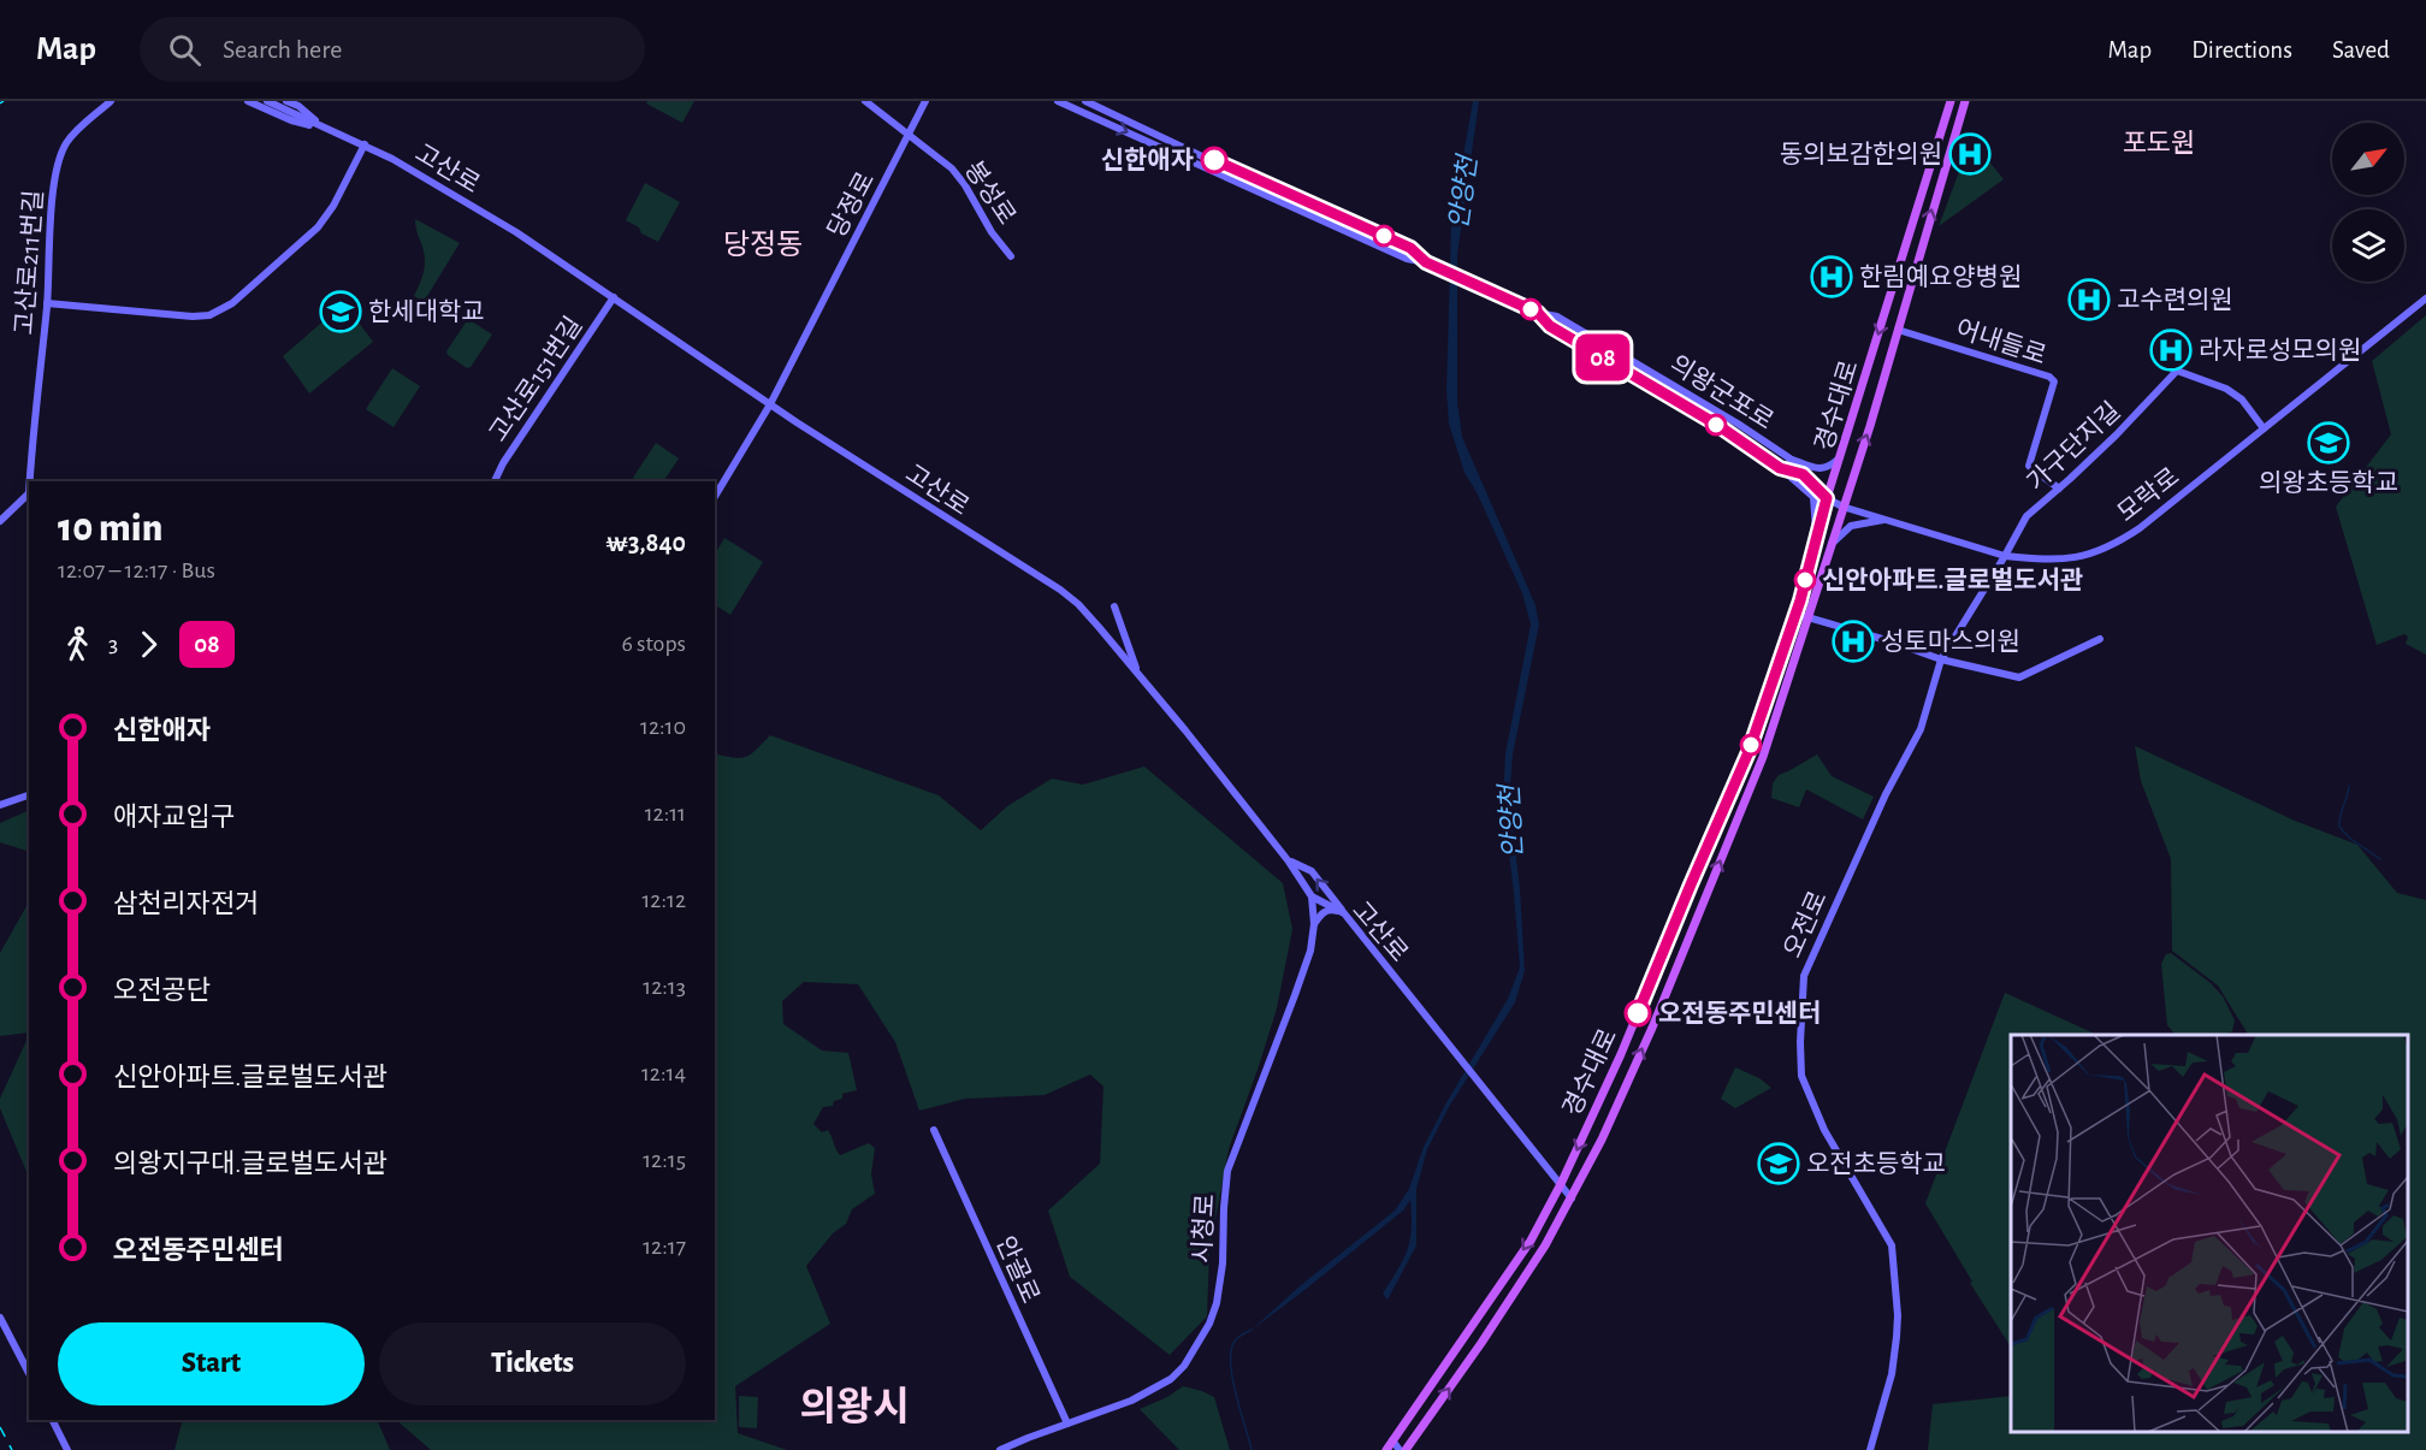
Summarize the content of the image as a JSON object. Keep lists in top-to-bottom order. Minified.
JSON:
{"streets":{"main road":["경수대로"],"street":["고산로","봉성로","당정로","고산로211번길","어내들로","고산로151번길","의왕군포로","가구단지길","모락로","오전로","시청로","안골로"]},"crossings":[["고산로","당정로"],["고산로","고산로151번길"],["고산로","경수대로"],["고산로","시청로"],["봉성로","당정로"],["어내들로","경수대로"],["어내들로","가구단지길"],["의왕군포로","경수대로"],["의왕군포로","모락로"],["경수대로","모락로"],["가구단지길","모락로"],["가구단지길","오전로"],["모락로","오전로"],["시청로","안골로"]],"districts":["포도원","당정동","의왕시"],"water":["안양천"],"places":{"hospital":["동의보감한의원","한림예요양병원","고수련의원","라자로성모의원","성토마스의원"],"other":["신한애자","신안아파트.글로벌도서관","오전동주민센터"],"school or university":["한세대학교","의왕초등학교","오전초등학교"]},"lines":["bus line 08"],"north":"top right","page":{"header":"Map","search":"Search here","nav":["Map","Directions","Saved"],"on_map":"08","heading":["10 min","12:07 – 12:17 · Bus","₩3,840"],"legs":["3","08","6 stops"],"list":[{"name":"신한애자","value":"12:10"},{"name":"애자교입구","value":"12:11"},{"name":"삼천리자전거","value":"12:12"},{"name":"오전공단","value":"12:13"},{"name":"신안아파트.글로벌도서관","value":"12:14"},{"name":"의왕지구대.글로벌도서관","value":"12:15"},{"name":"오전동주민센터","value":"12:17"}],"buttons":["Start","Tickets"]}}
